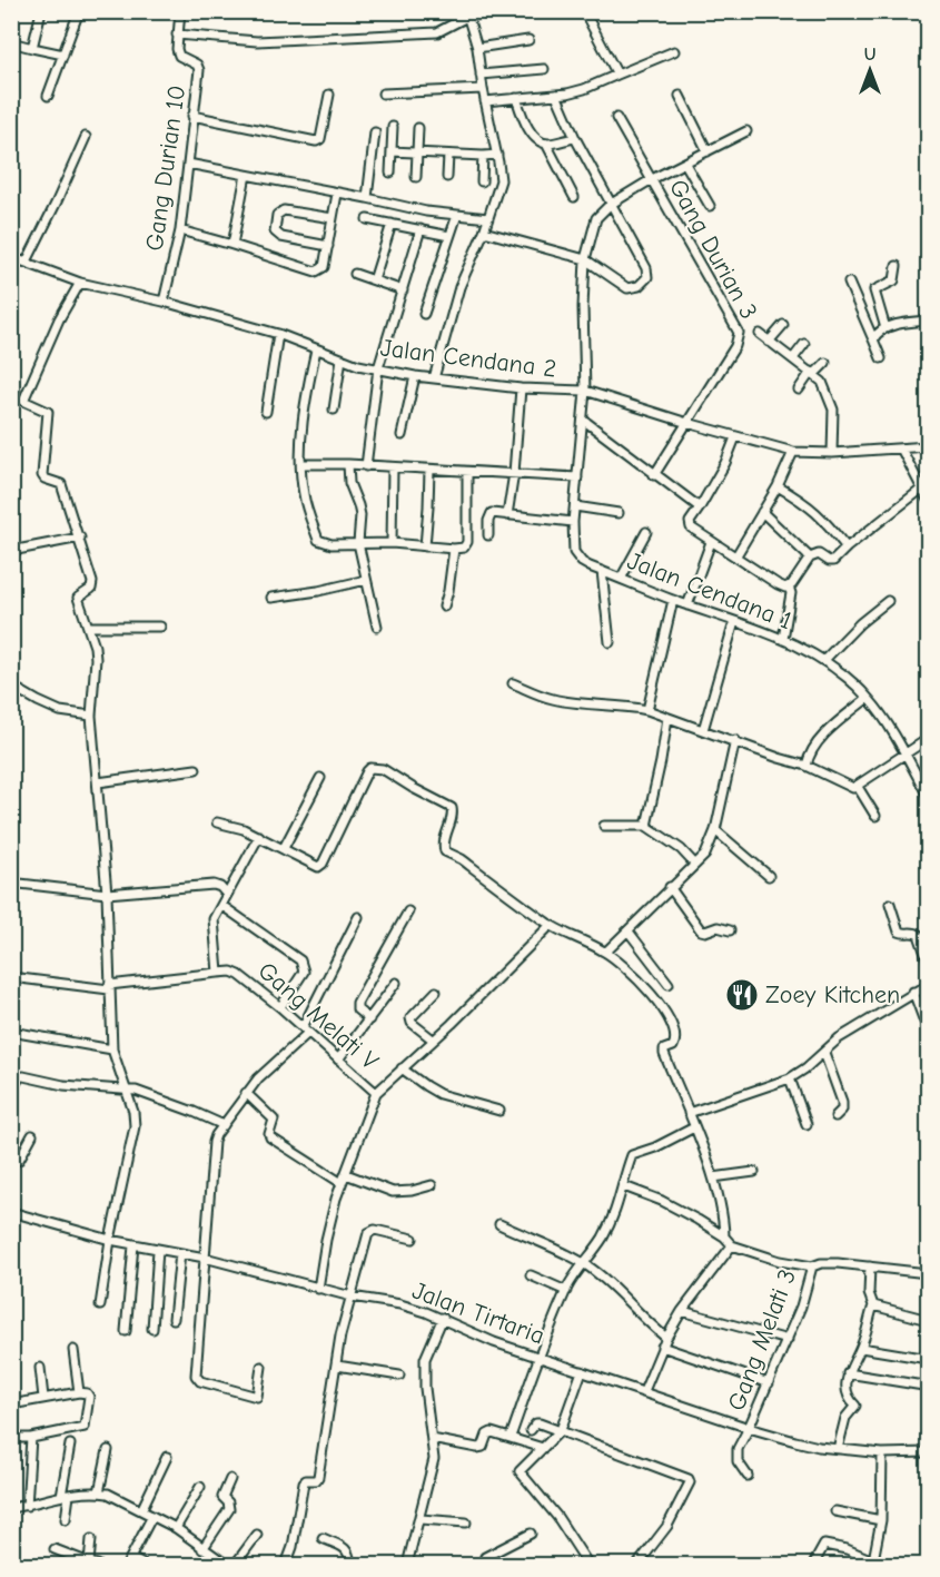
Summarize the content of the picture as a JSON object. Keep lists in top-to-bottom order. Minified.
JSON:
{"streets":{"street":["Gang Durian 10","Gang Durian 3","Jalan Cendana 2","Jalan Cendana 1","Gang Melati V","Jalan Tirtaria","Gang Melati 3"]},"crossings":[["Gang Durian 10","Jalan Cendana 2"],["Gang Durian 3","Jalan Cendana 2"],["Jalan Cendana 2","Jalan Cendana 1"],["Gang Melati V","Jalan Tirtaria"],["Jalan Tirtaria","Gang Melati 3"]],"places":{"restaurant":["Zoey Kitchen"]},"north":"top"}
